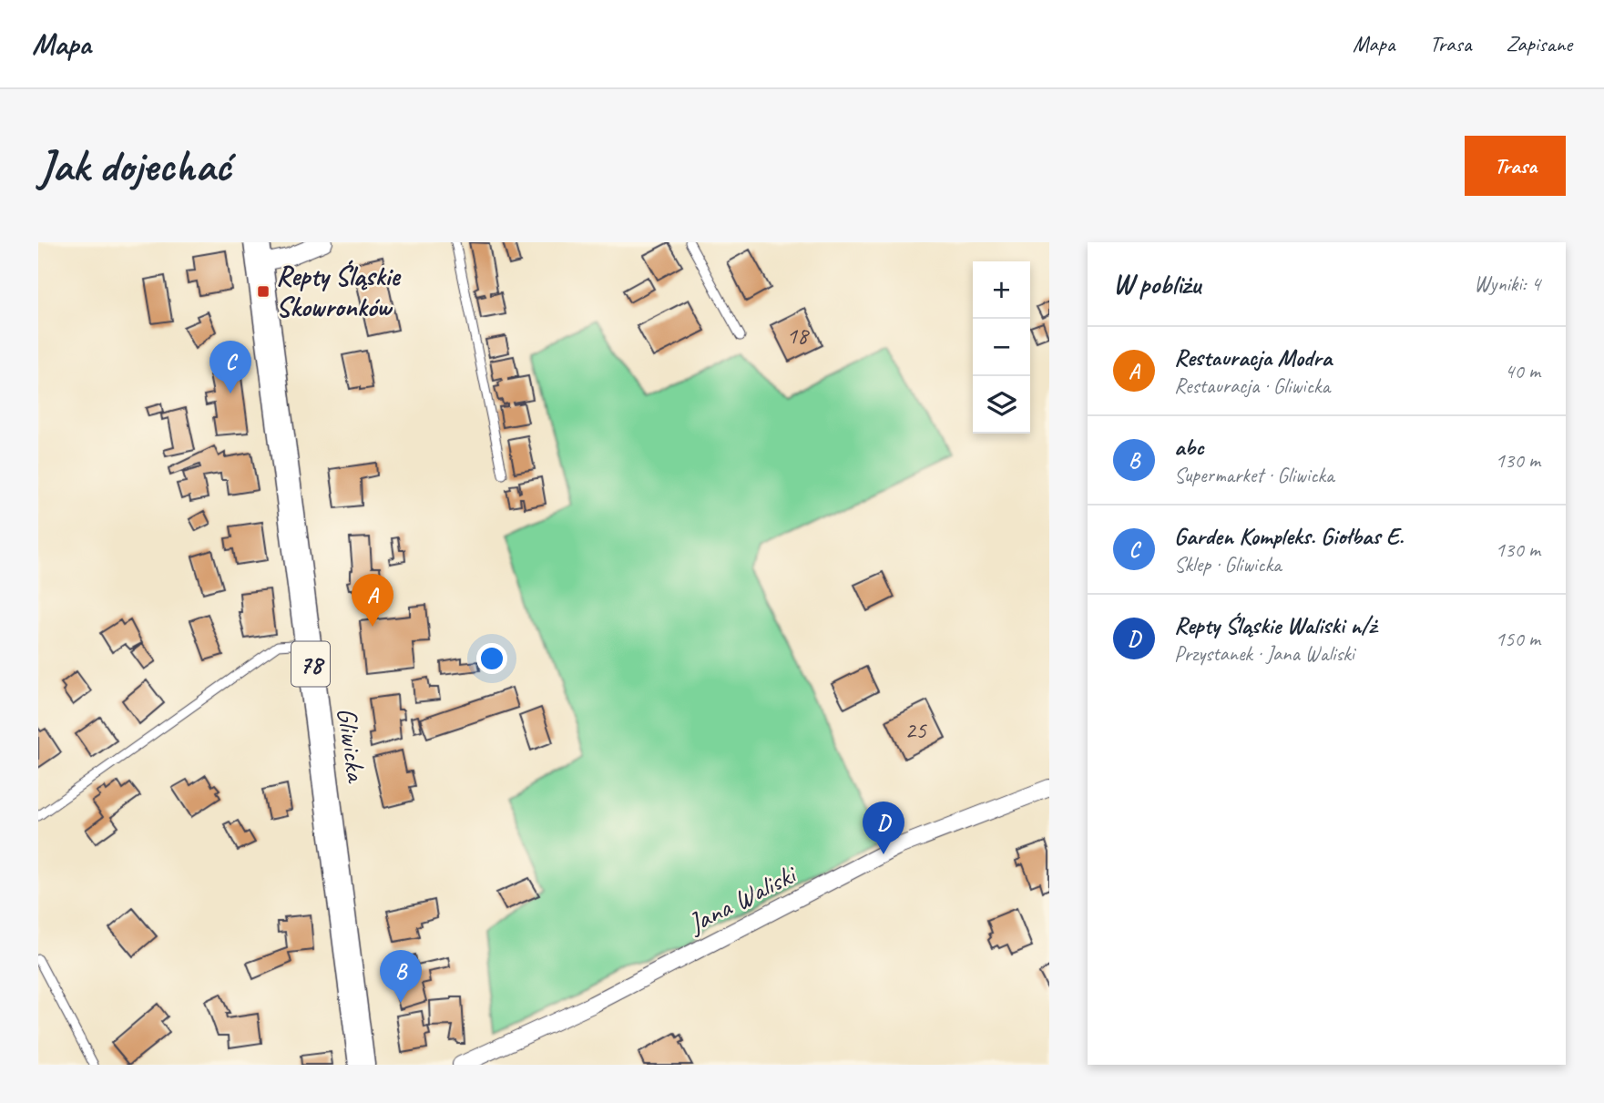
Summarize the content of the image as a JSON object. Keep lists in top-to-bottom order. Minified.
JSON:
{"streets":{"main road":["78","Gliwicka"],"street":["Jana Waliski"]},"places":{"transit":["Repty Śląskie Skowronków"]},"house_numbers":["18","25"],"page":{"header":"Mapa","nav":["Mapa","Trasa","Zapisane"],"buttons":"Trasa","title":"Jak dojechać","heading":["W pobliżu","Wyniki: 4"],"map_buttons":["+","−"],"list":[{"mark":"A","name":"Restauracja Modra","note":"Restauracja · Gliwicka","value":"40 m"},{"mark":"B","name":"abc","note":"Supermarket · Gliwicka","value":"130 m"},{"mark":"C","name":"Garden Kompleks. Giołbas E.","note":"Sklep · Gliwicka","value":"130 m"},{"mark":"D","name":"Repty Śląskie Waliski n/ż","note":"Przystanek · Jana Waliski","value":"150 m"}],"pins":["C","A","D","B"]}}
